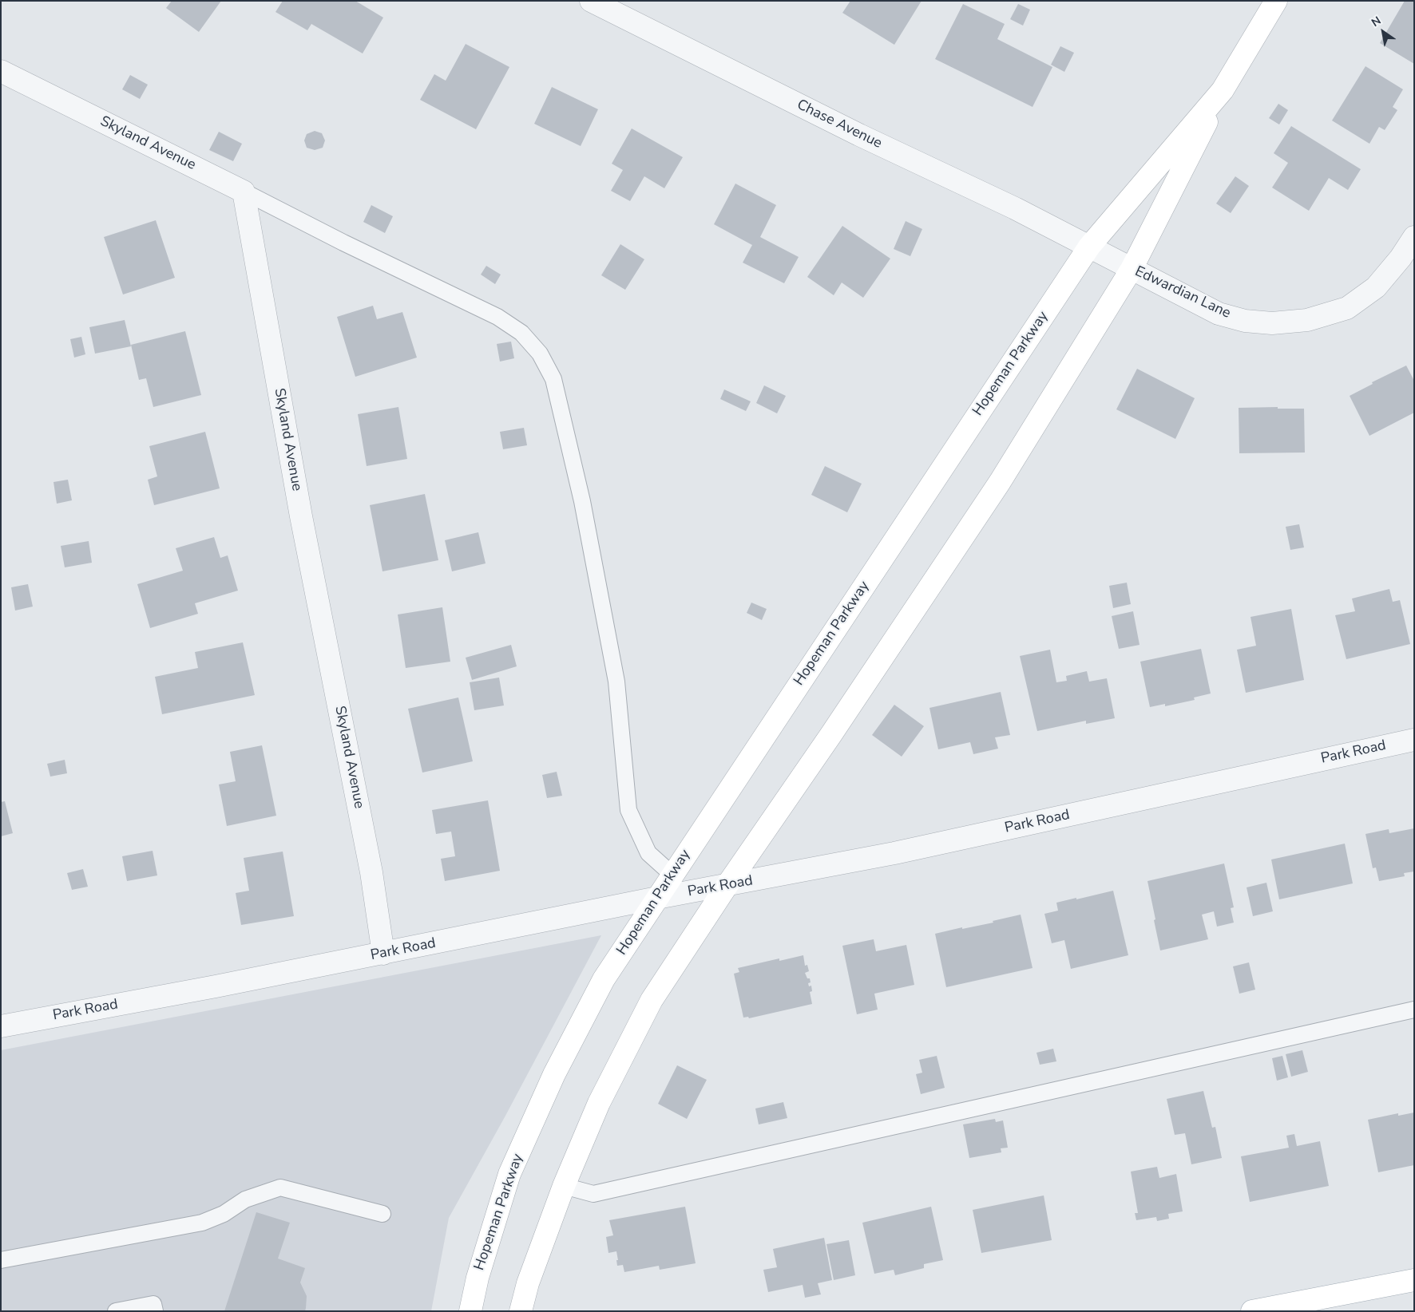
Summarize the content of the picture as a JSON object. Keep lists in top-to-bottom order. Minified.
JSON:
{"streets":{"main road":["Hopeman Parkway"],"street":["Chase Avenue","Skyland Avenue","Edwardian Lane","Park Road"]},"crossings":[["Chase Avenue","Edwardian Lane"],["Chase Avenue","Hopeman Parkway"],["Skyland Avenue","Park Road"],["Edwardian Lane","Hopeman Parkway"],["Hopeman Parkway","Park Road"]],"north":"top left"}
